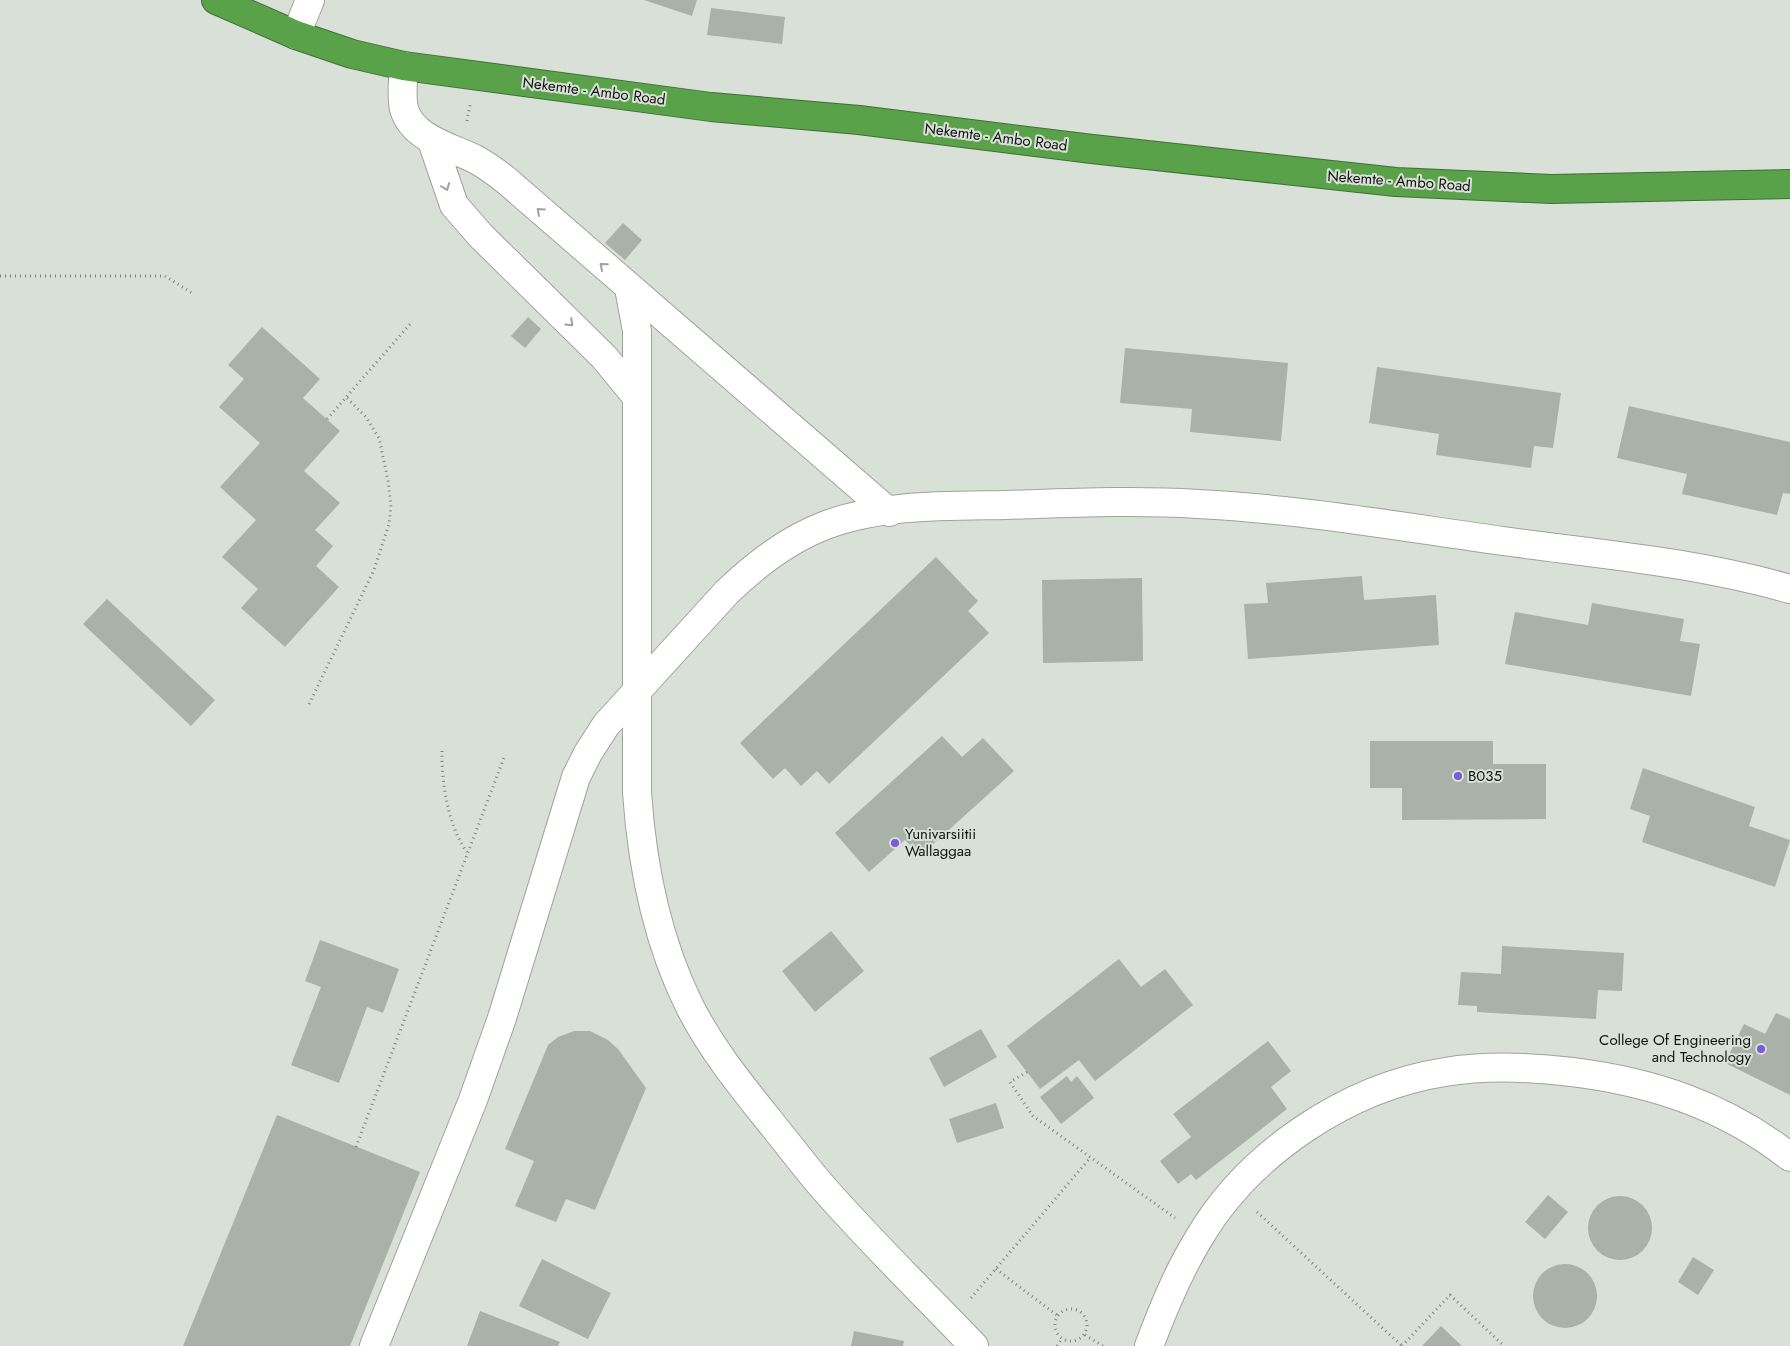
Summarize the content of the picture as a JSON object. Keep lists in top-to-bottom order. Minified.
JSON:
{"streets":{"highway":["Nekemte - Ambo Road"]},"places":["B035","Yunivarsiitii Wallaggaa","College Of Engineering and Technology"]}
